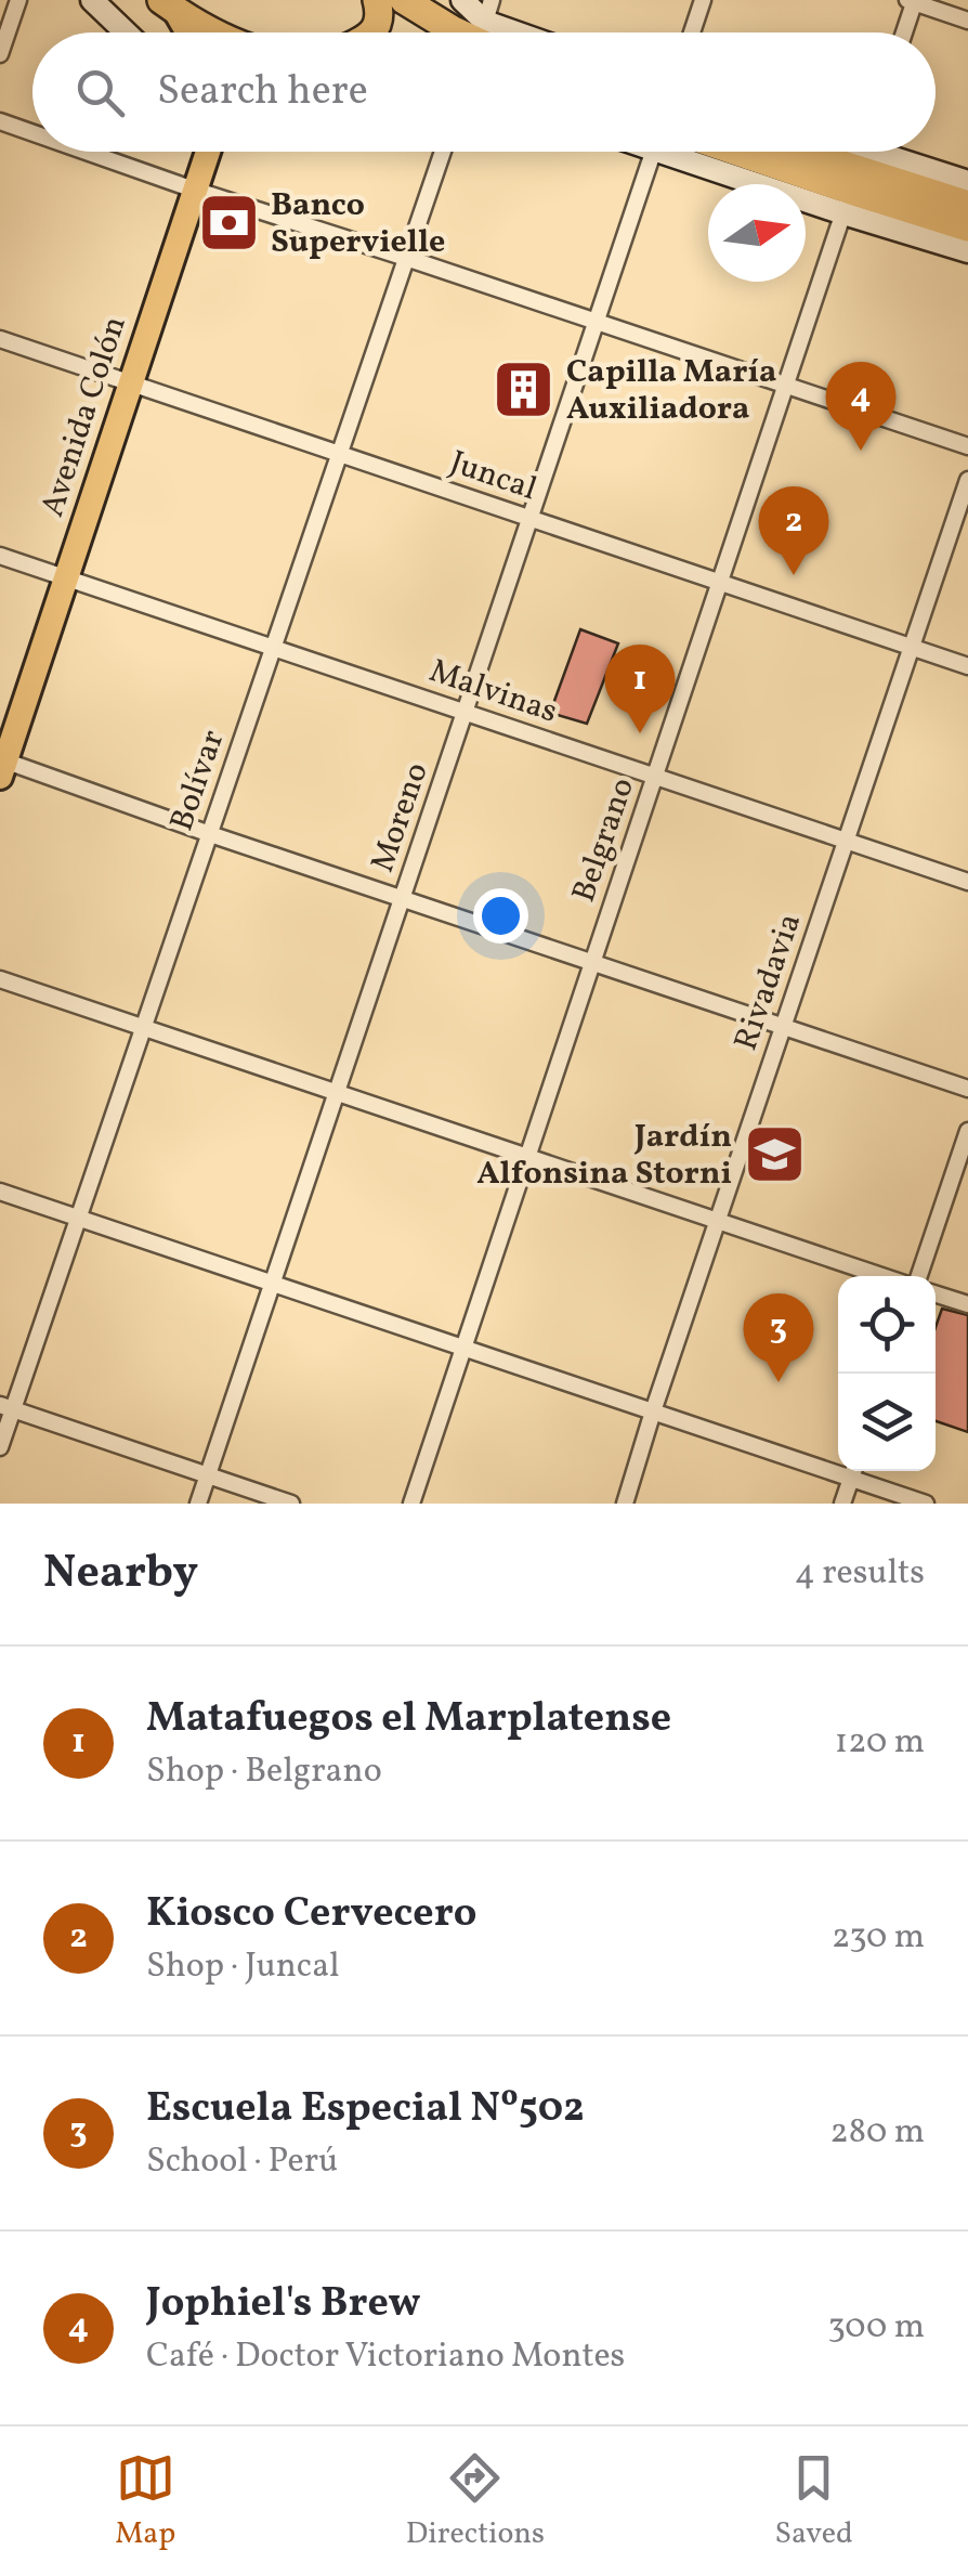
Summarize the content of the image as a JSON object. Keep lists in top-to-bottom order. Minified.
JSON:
{"streets":{"main road":["Avenida Colón"],"street":["Juncal","Malvinas","Bolívar","Moreno","Belgrano","Rivadavia"]},"crossings":[["Avenida Colón","Juncal"],["Avenida Colón","Malvinas"],["Juncal","Bolívar"],["Juncal","Moreno"],["Juncal","Belgrano"],["Juncal","Rivadavia"],["Malvinas","Bolívar"],["Malvinas","Moreno"],["Malvinas","Belgrano"],["Malvinas","Rivadavia"]],"places":{"bank":["Banco Supervielle"],"building":["Capilla María Auxiliadora"],"school or university":["Jardín Alfonsina Storni"]},"north":"right","page":{"search":"Search here","pins":["4","2","1","3"],"heading":["Nearby","4 results"],"list":[{"mark":"1","name":"Matafuegos el Marplatense","note":"Shop · Belgrano","value":"120 m"},{"mark":"2","name":"Kiosco Cervecero","note":"Shop · Juncal","value":"230 m"},{"mark":"3","name":"Escuela Especial Nº502","note":"School · Perú","value":"280 m"},{"mark":"4","name":"Jophiel's Brew","note":"Café · Doctor Victoriano Montes","value":"300 m"}],"nav":["Map","Directions","Saved"]}}
